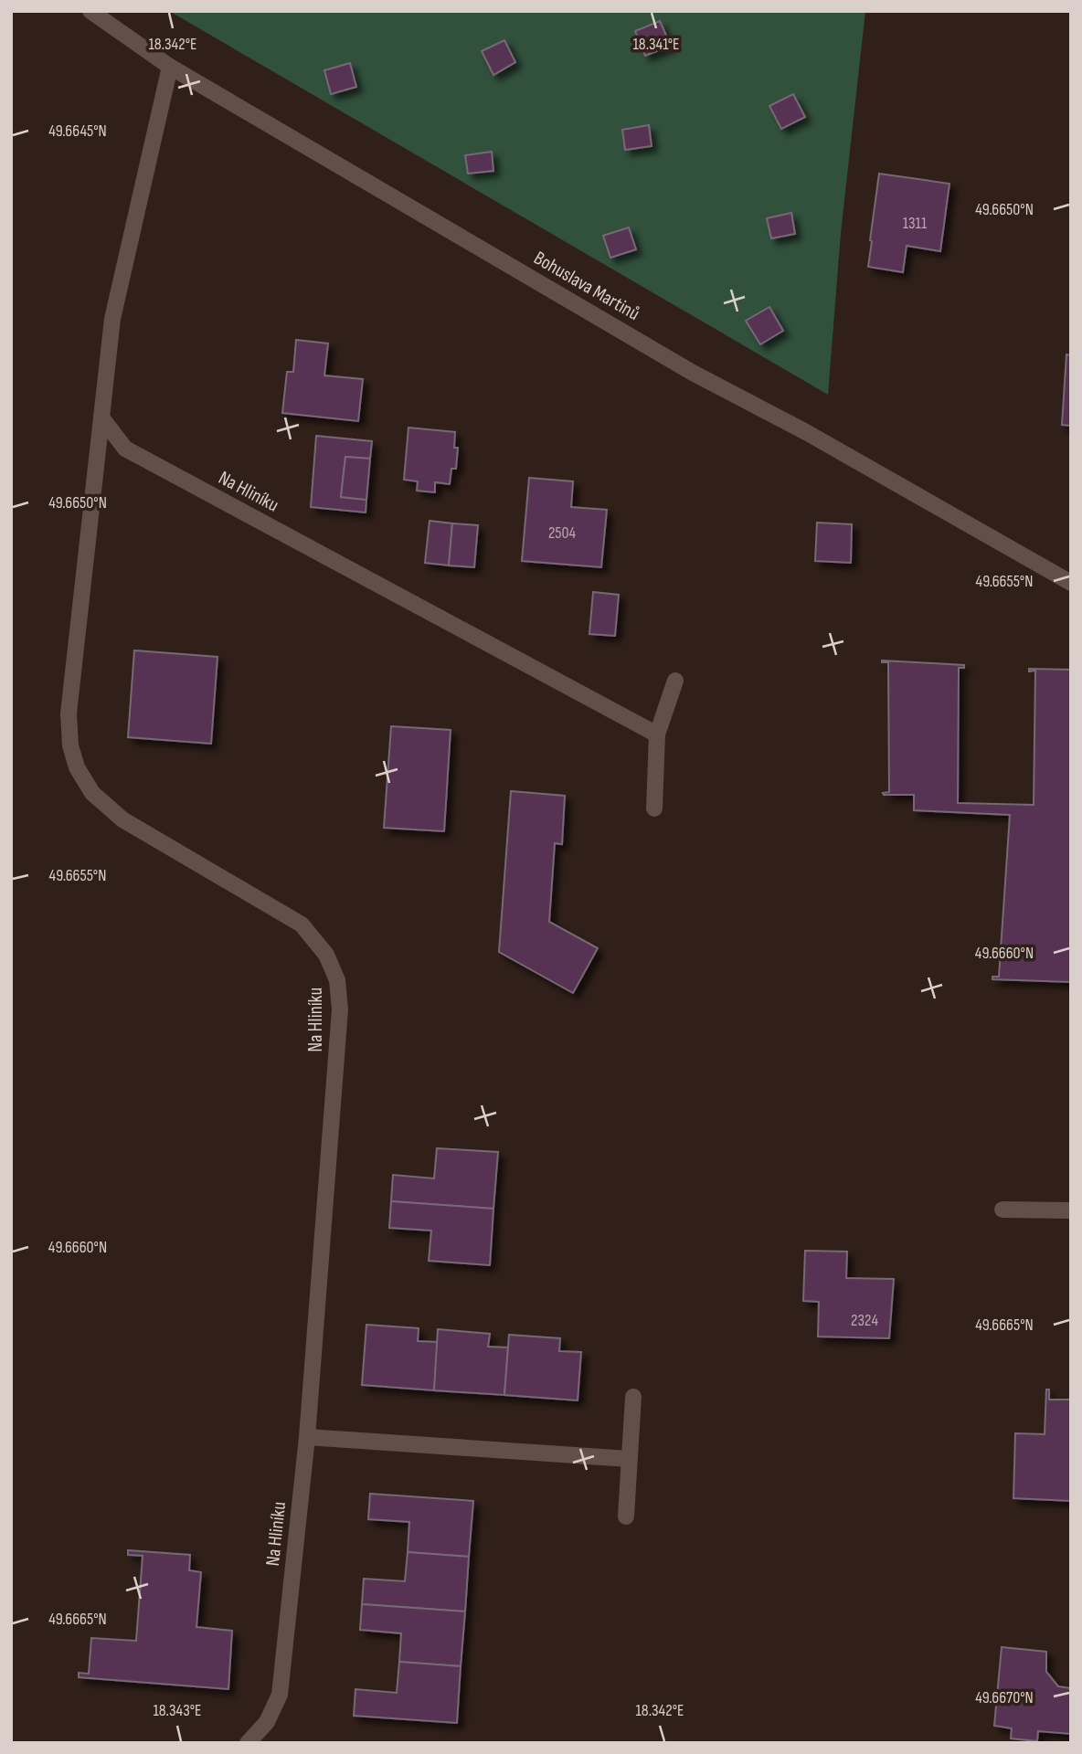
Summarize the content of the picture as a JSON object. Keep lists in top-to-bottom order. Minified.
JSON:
{"streets":{"street":["Bohuslava Martinů","Na Hliníku"]},"crossings":[["Bohuslava Martinů","Na Hliníku"]],"house_numbers":["1311","2504","2324"],"coordinates":["18.342°E","18.341°E","49.6645°N","49.6650°N","49.6655°N","49.6660°N","49.6665°N","49.6670°N","18.343°E"]}
